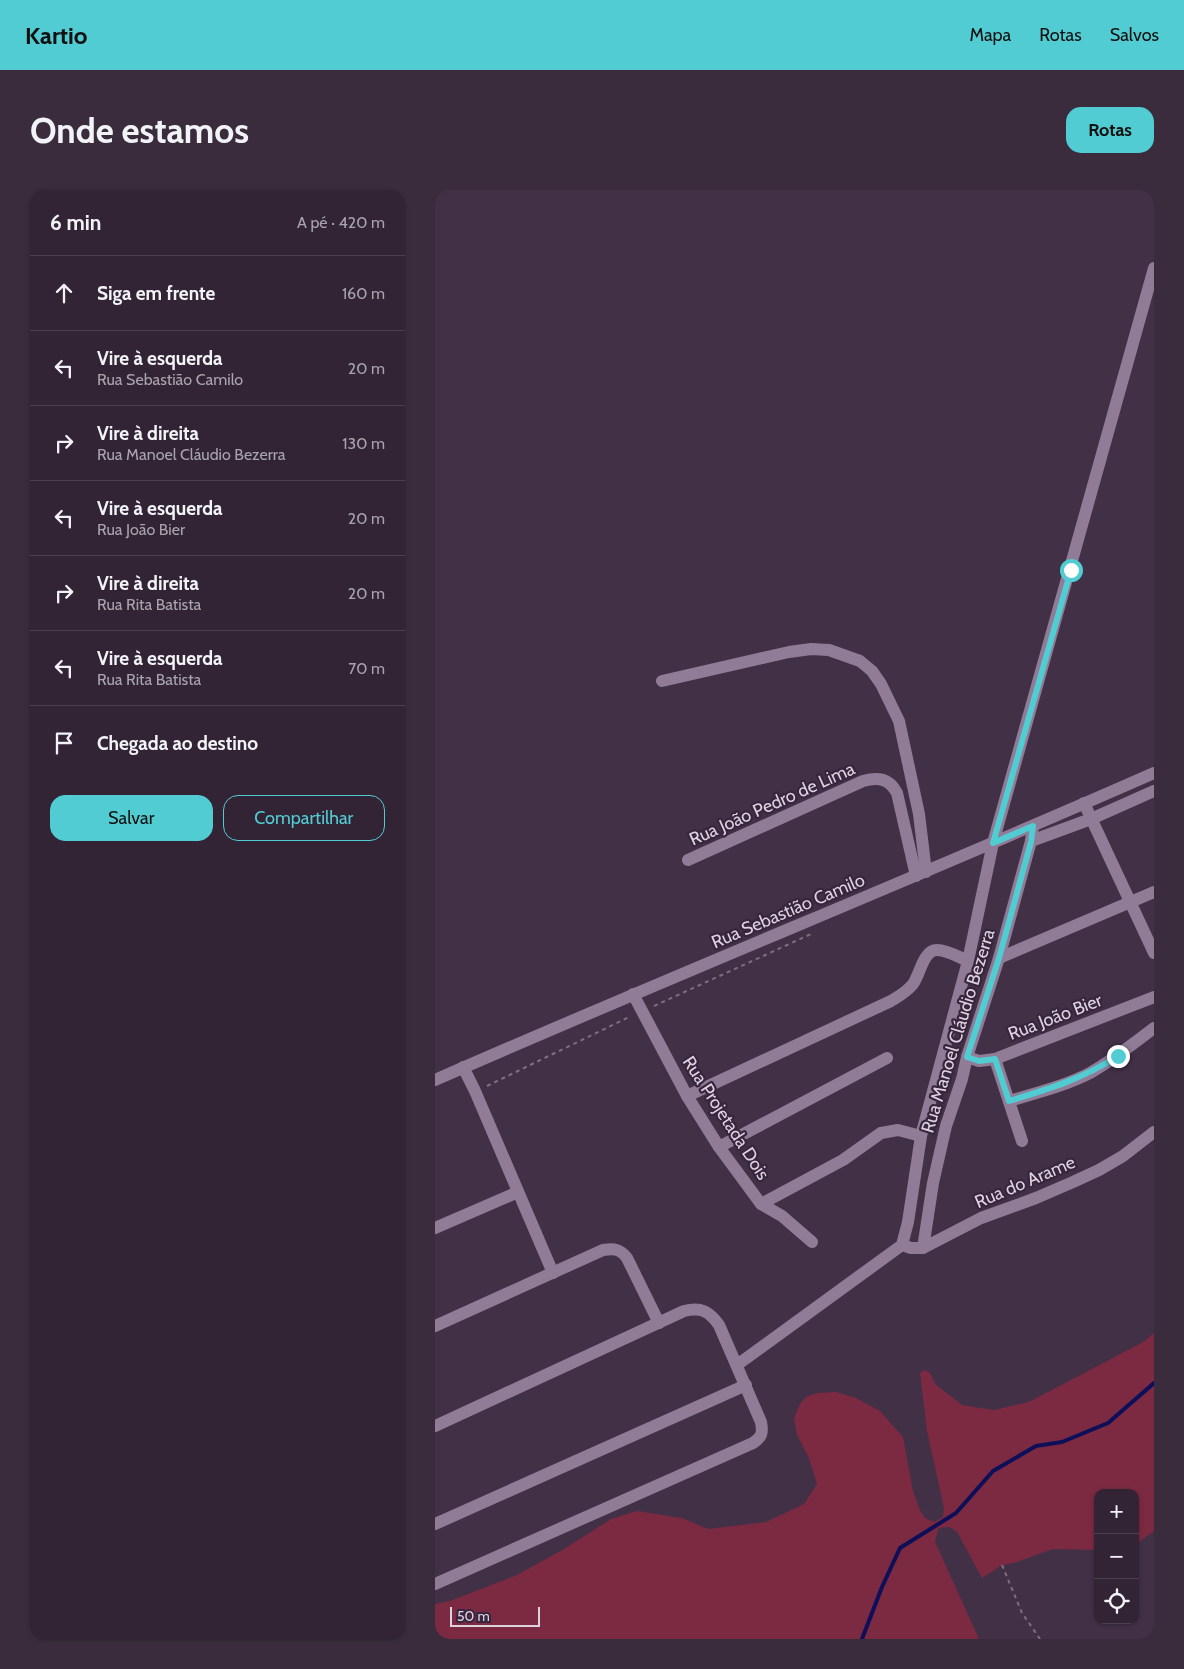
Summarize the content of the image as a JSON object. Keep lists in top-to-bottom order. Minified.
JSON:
{"streets":{"street":["Rua João Pedro de Lima","Rua Sebastião Camilo","Rua João Bier","Rua Manoel Cláudio Bezerra","Rua Projetada Dois","Rua do Arame"]},"crossings":[["Rua João Pedro de Lima","Rua Sebastião Camilo"],["Rua Sebastião Camilo","Rua Manoel Cláudio Bezerra"],["Rua Sebastião Camilo","Rua Projetada Dois"],["Rua João Bier","Rua Manoel Cláudio Bezerra"],["Rua Manoel Cláudio Bezerra","Rua do Arame"]],"scale_bar":"50 m","page":{"header":"Kartio","nav":["Mapa","Rotas","Salvos"],"buttons":["Rotas",["Salvar","Compartilhar"]],"title":"Onde estamos","heading":["6 min","A pé · 420 m"],"list":[["Siga em frente","160 m"],["Vire à esquerda","Rua Sebastião Camilo","20 m"],["Vire à direita","Rua Manoel Cláudio Bezerra","130 m"],["Vire à esquerda","Rua João Bier","20 m"],["Vire à direita","Rua Rita Batista","20 m"],["Vire à esquerda","Rua Rita Batista","70 m"],"Chegada ao destino"],"map_buttons":["+","−"],"scale":"50 m"}}
